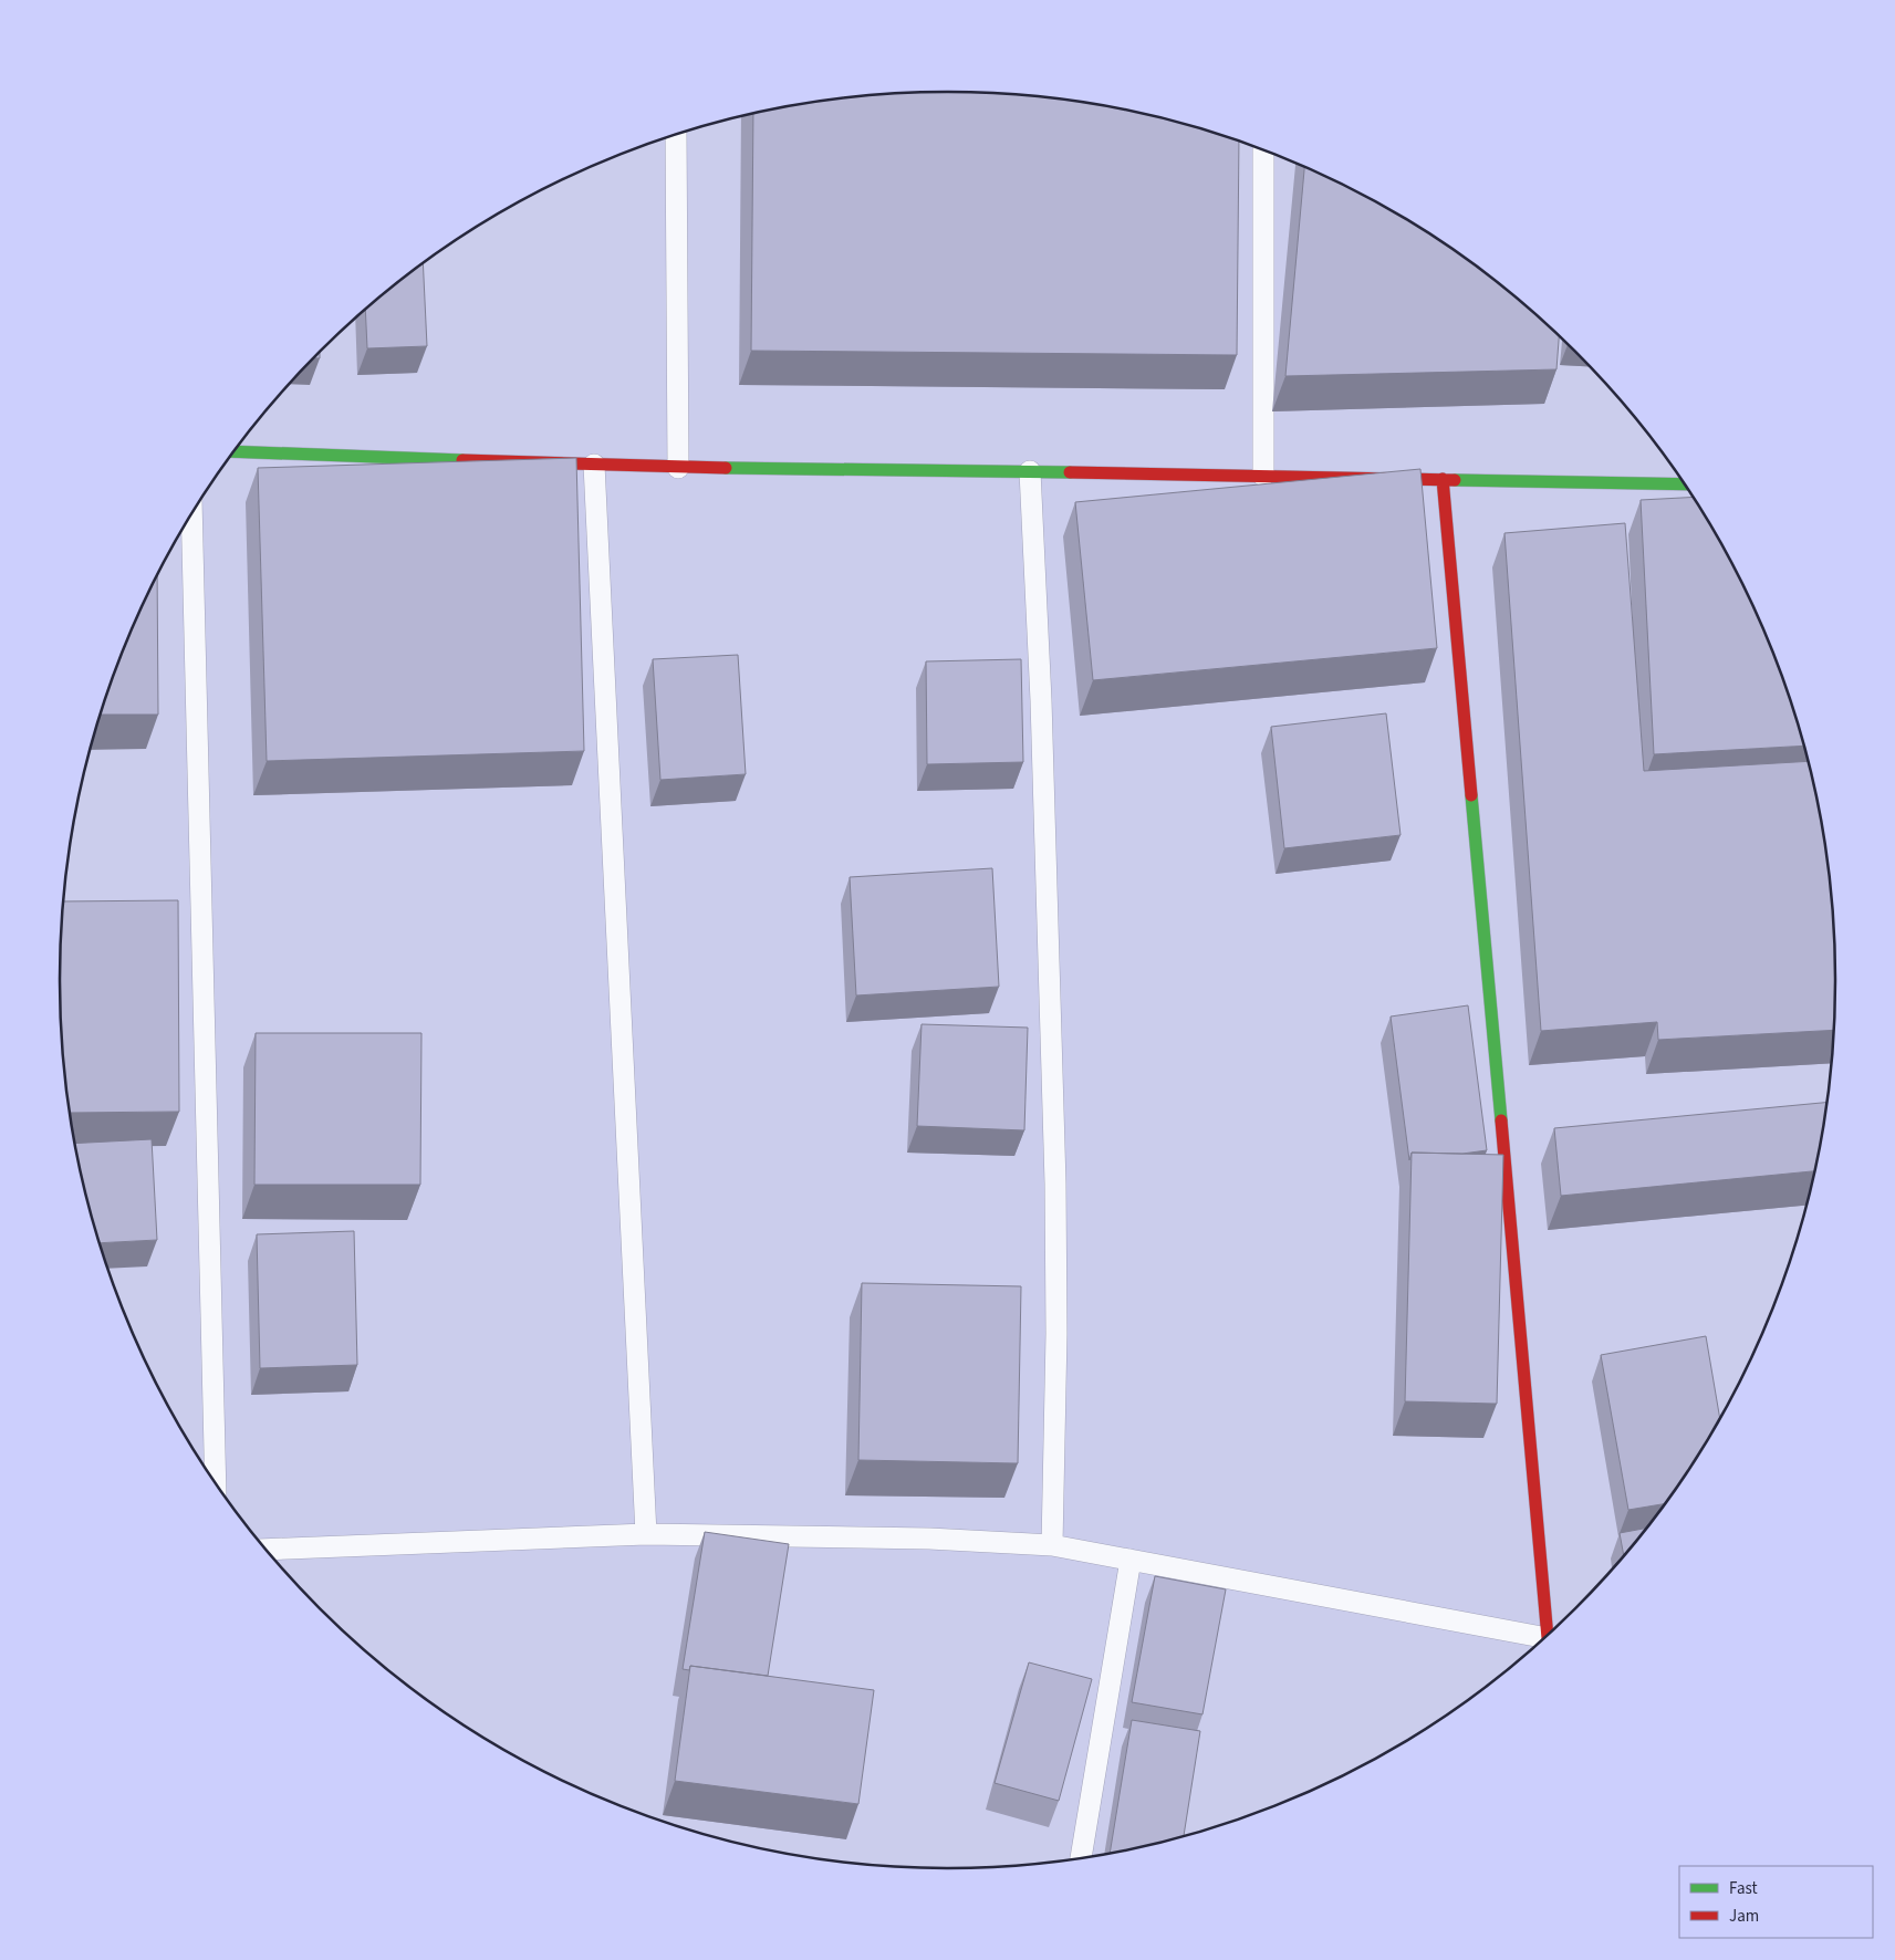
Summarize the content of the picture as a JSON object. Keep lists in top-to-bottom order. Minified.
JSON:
{"legend":["Fast","Jam"]}
